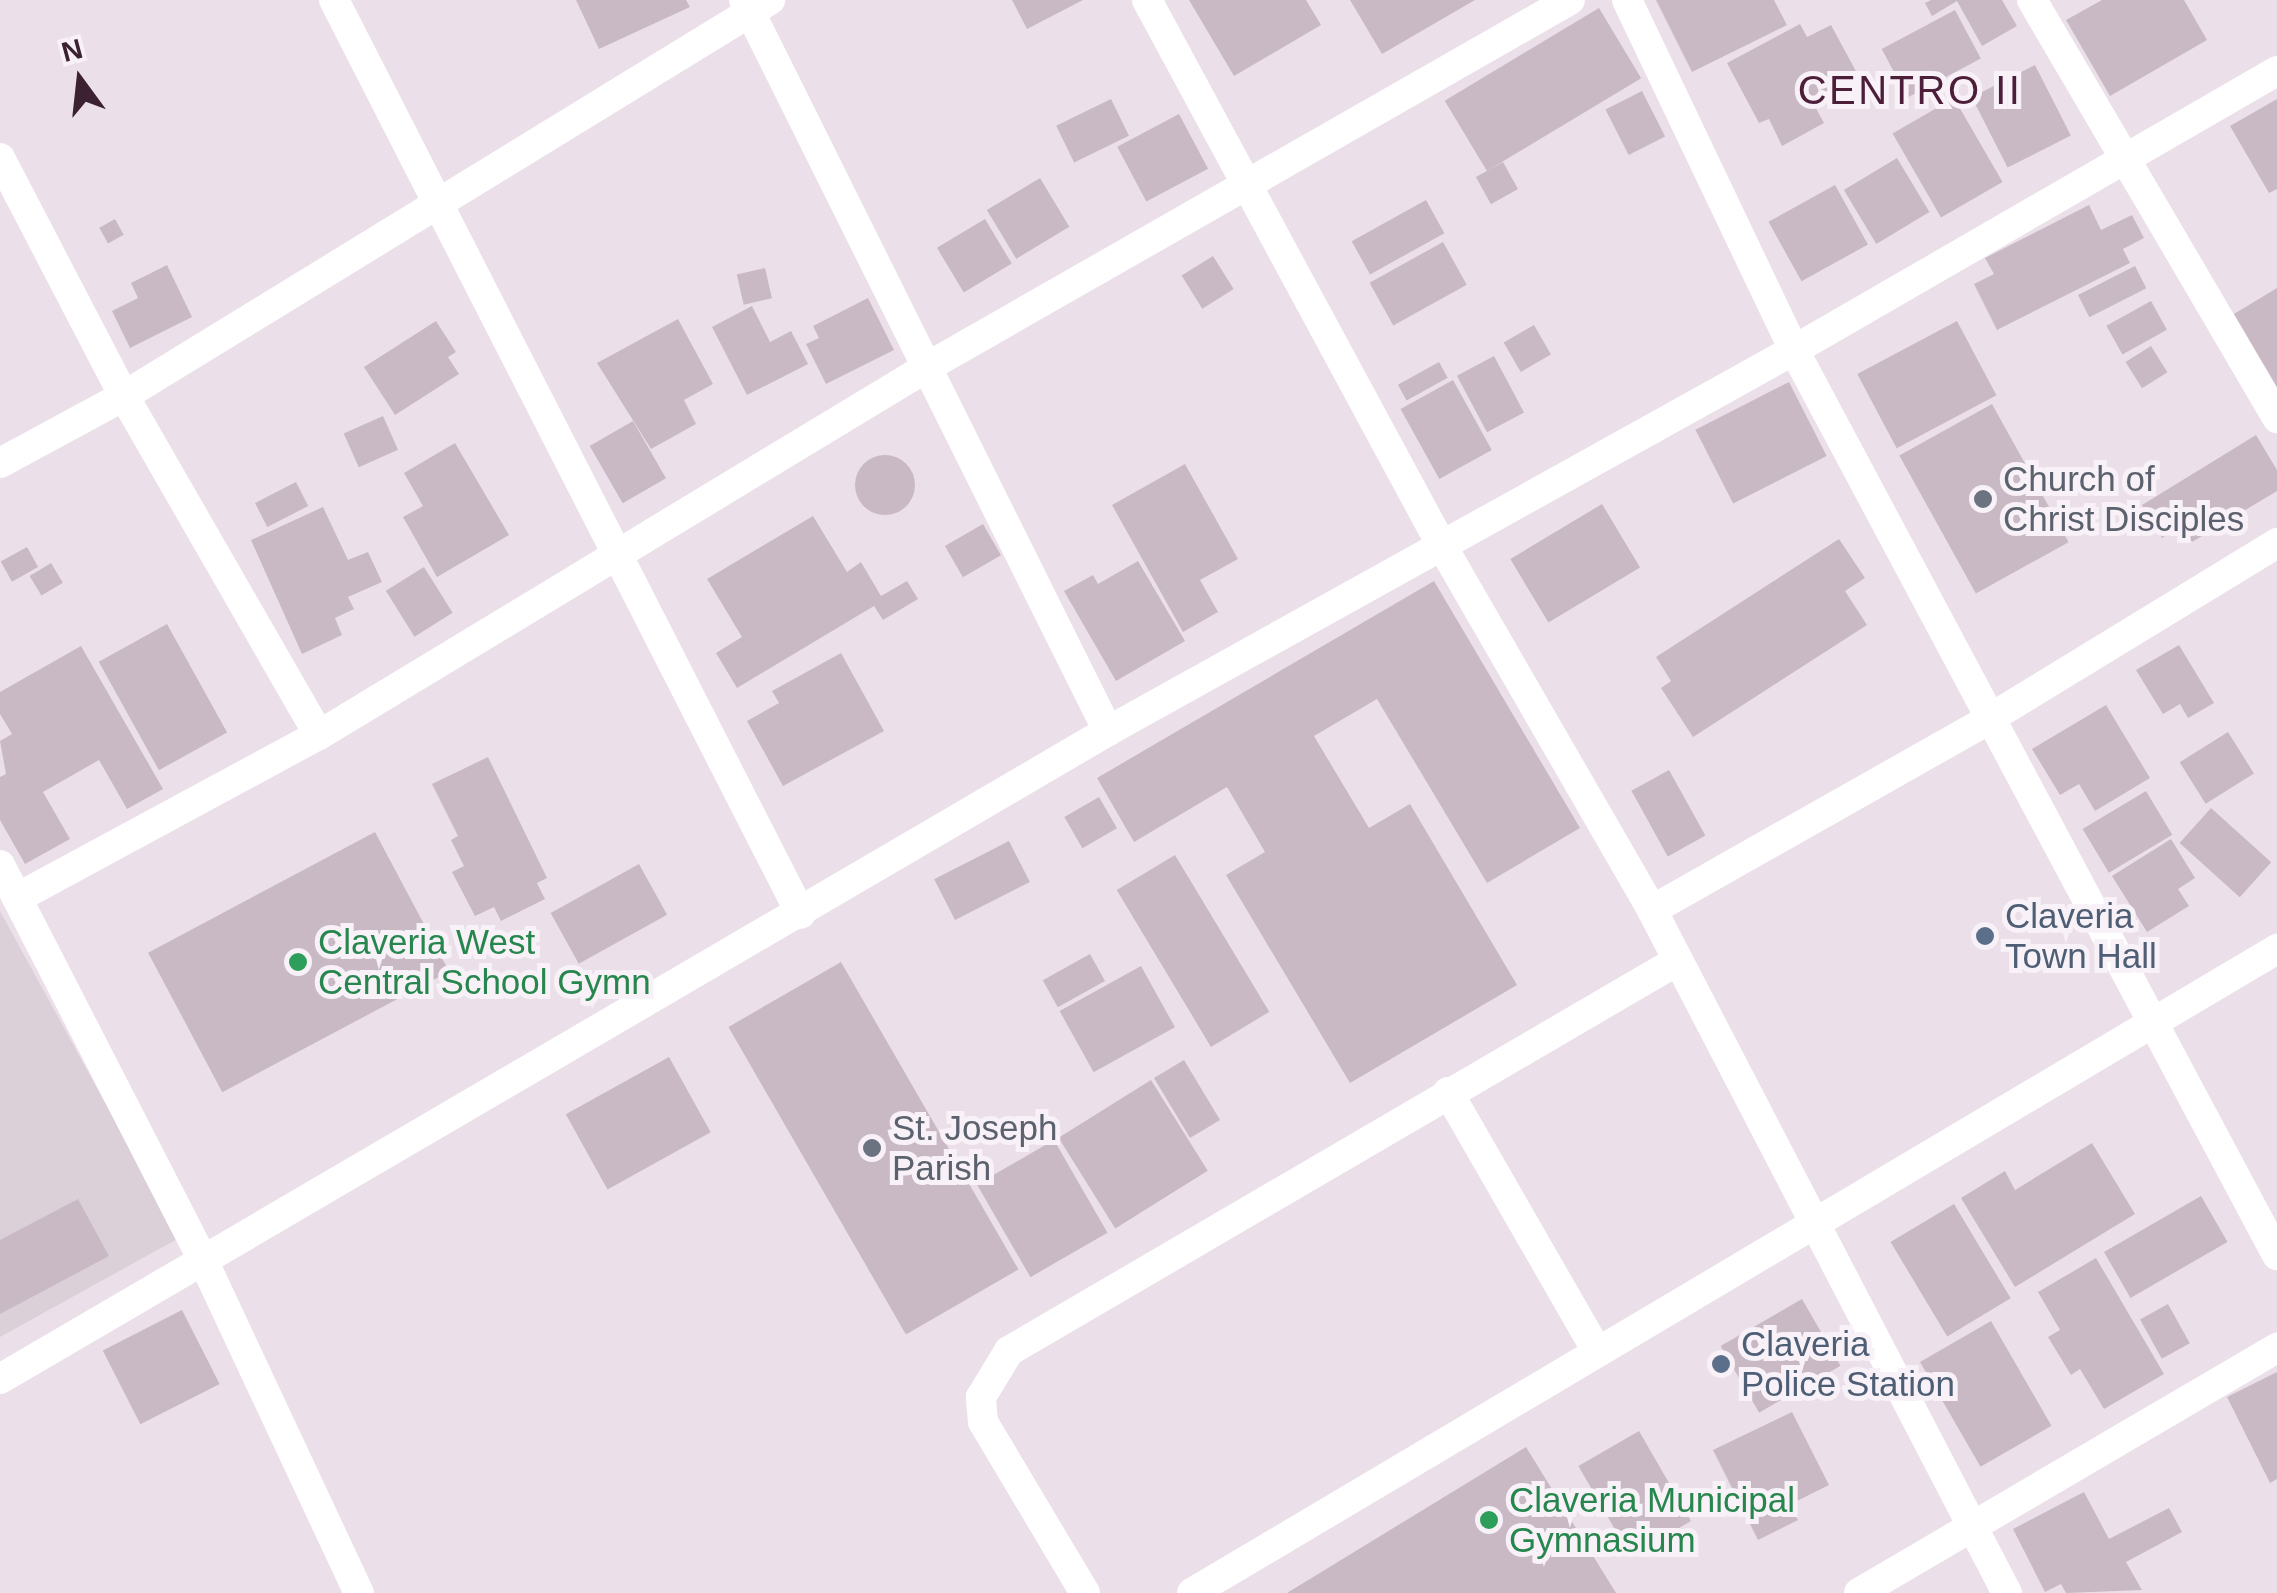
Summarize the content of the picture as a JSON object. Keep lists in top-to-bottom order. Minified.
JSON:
{"districts":["CENTRO II"],"places":["Church of Christ Disciples","Claveria Town Hall","Claveria West Central School Gymn","St. Joseph Parish","Claveria Police Station","Claveria Municipal Gymnasium"],"north":"top"}
